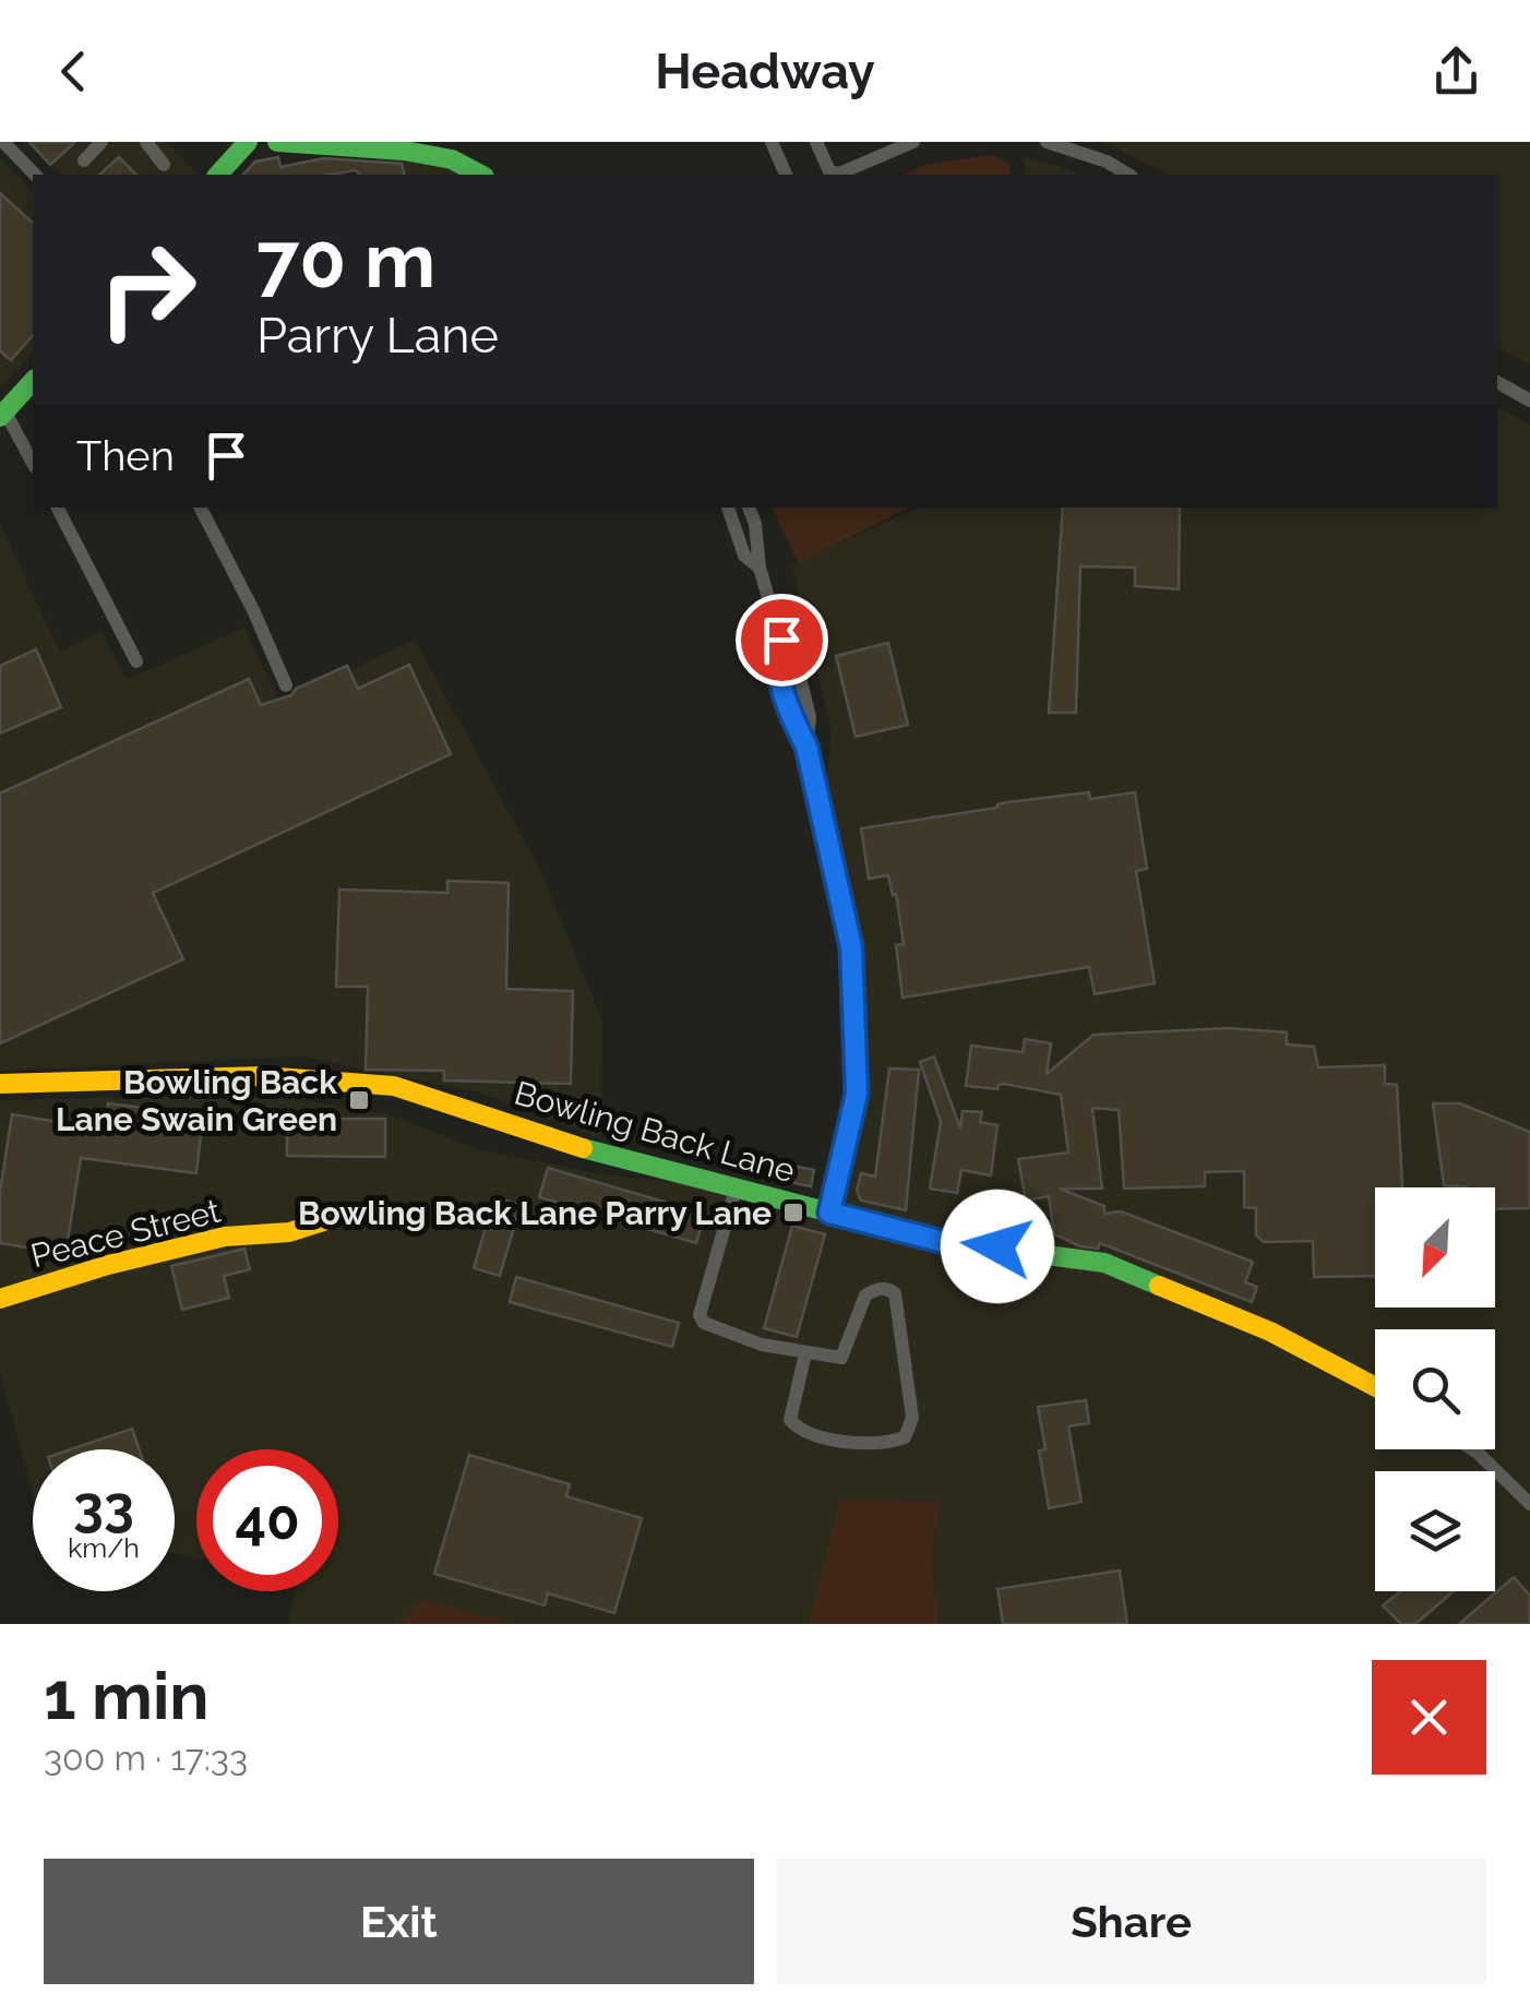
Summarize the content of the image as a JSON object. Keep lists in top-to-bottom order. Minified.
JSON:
{"streets":{"main road":["Bowling Back Lane","Peace Street"]},"places":{"transit":["Bowling Back Lane Swain Green","Bowling Back Lane Parry Lane"]},"north":"bottom left","page":{"header":"Headway","turn":["70 m","Parry Lane"],"then":"Then","speed":"33 km/h","limit":"40","heading":["1 min","300 m · 17:33"],"buttons":["Exit","Share"]}}
